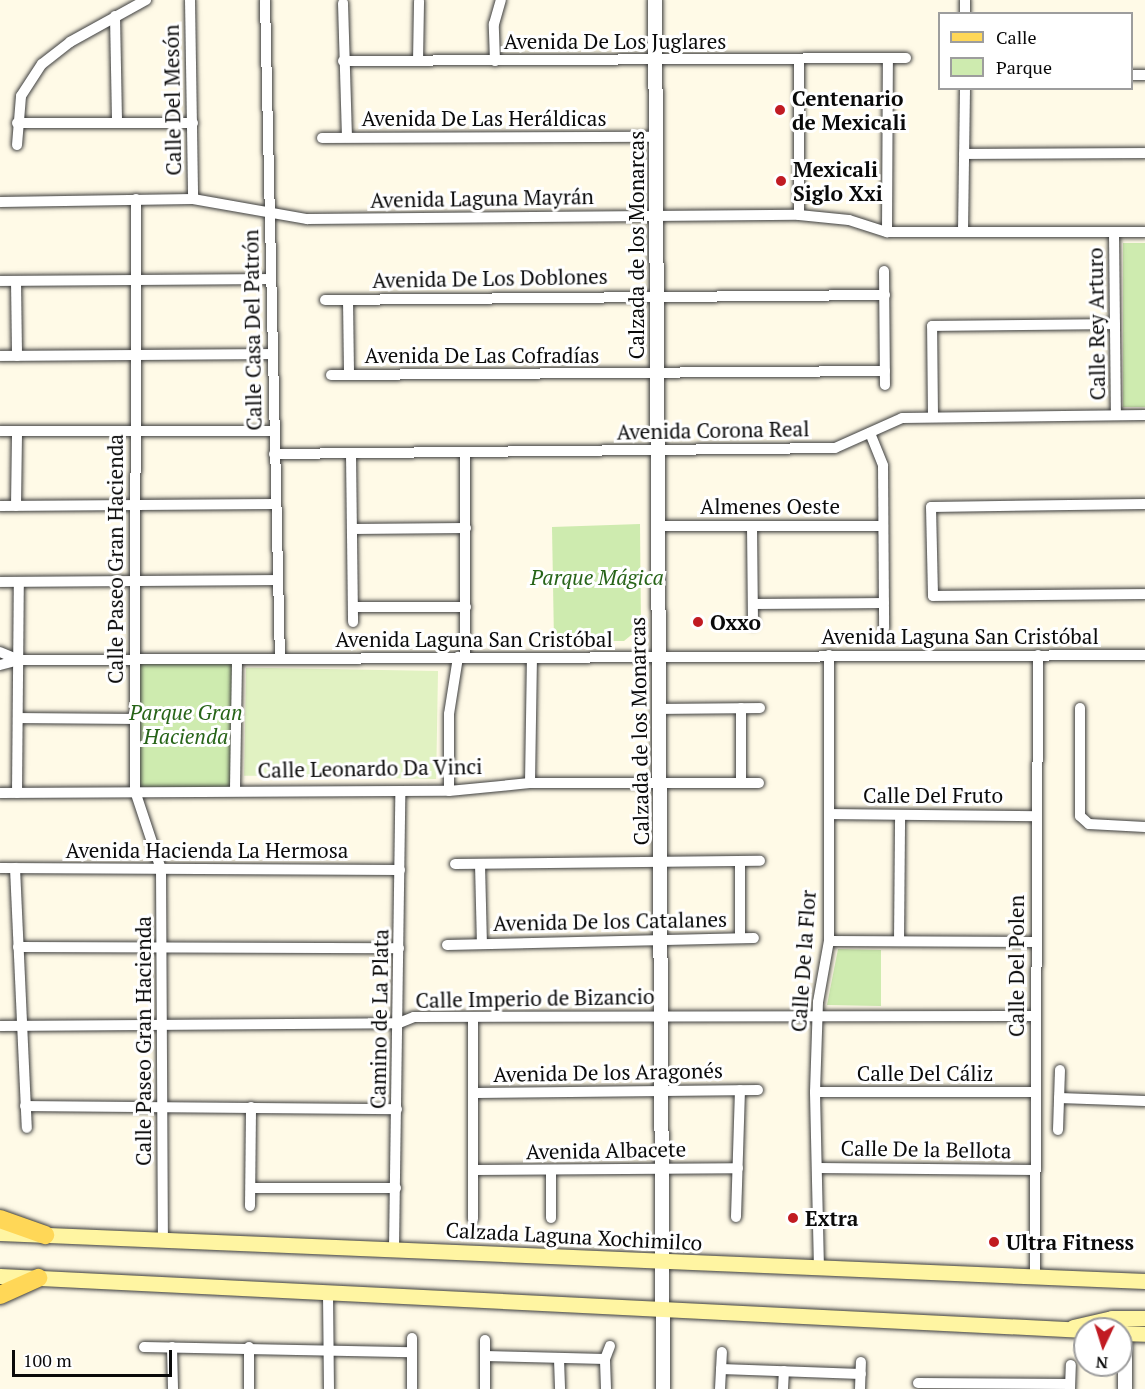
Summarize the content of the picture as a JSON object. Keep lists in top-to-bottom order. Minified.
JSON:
{"streets":{"main road":["Calzada Laguna Xochimilco"],"street":["Avenida De Los Juglares","Calle Del Mesón","Avenida De Las Heráldicas","Avenida Laguna Mayrán","Calzada de los Monarcas","Avenida De Los Doblones","Calle Rey Arturo","Calle Casa Del Patrón","Avenida De Las Cofradías","Avenida Corona Real","Almenes Oeste","Calle Paseo Gran Hacienda","Avenida Laguna San Cristóbal","Calle Leonardo Da Vinci","Calle Del Fruto","Avenida Hacienda La Hermosa","Avenida De los Catalanes","Calle De la Flor","Calle Del Polen","Calle Imperio de Bizancio","Camino de La Plata","Avenida De los Aragonés","Calle Del Cáliz","Calle De la Bellota","Avenida Albacete"]},"crossings":[["Avenida De Los Juglares","Calzada de los Monarcas"],["Calle Del Mesón","Avenida Laguna Mayrán"],["Avenida De Las Heráldicas","Calzada de los Monarcas"],["Avenida Laguna Mayrán","Calzada de los Monarcas"],["Avenida Laguna Mayrán","Calle Rey Arturo"],["Avenida Laguna Mayrán","Calle Casa Del Patrón"],["Avenida Laguna Mayrán","Calle Paseo Gran Hacienda"],["Calzada de los Monarcas","Avenida De Los Doblones"],["Calzada de los Monarcas","Avenida De Las Cofradías"],["Calzada de los Monarcas","Avenida Corona Real"],["Calzada de los Monarcas","Almenes Oeste"],["Calzada de los Monarcas","Avenida Laguna San Cristóbal"],["Calzada de los Monarcas","Calle Leonardo Da Vinci"],["Calzada de los Monarcas","Avenida De los Catalanes"],["Calzada de los Monarcas","Calle Imperio de Bizancio"],["Calzada de los Monarcas","Avenida De los Aragonés"],["Calzada de los Monarcas","Avenida Albacete"],["Calzada de los Monarcas","Calzada Laguna Xochimilco"],["Calle Rey Arturo","Avenida Corona Real"],["Calle Casa Del Patrón","Avenida Corona Real"],["Calle Casa Del Patrón","Avenida Laguna San Cristóbal"],["Calle Paseo Gran Hacienda","Avenida Laguna San Cristóbal"],["Calle Paseo Gran Hacienda","Calle Leonardo Da Vinci"],["Calle Paseo Gran Hacienda","Avenida Hacienda La Hermosa"],["Calle Paseo Gran Hacienda","Calle Imperio de Bizancio"],["Calle Paseo Gran Hacienda","Calzada Laguna Xochimilco"],["Avenida Laguna San Cristóbal","Calle De la Flor"],["Avenida Laguna San Cristóbal","Calle Del Polen"],["Calle Leonardo Da Vinci","Camino de La Plata"],["Calle Del Fruto","Calle De la Flor"],["Calle Del Fruto","Calle Del Polen"],["Avenida Hacienda La Hermosa","Camino de La Plata"],["Calle De la Flor","Calle Imperio de Bizancio"],["Calle De la Flor","Calle Del Cáliz"],["Calle De la Flor","Calle De la Bellota"],["Calle De la Flor","Calzada Laguna Xochimilco"],["Calle Del Polen","Calle Imperio de Bizancio"],["Calle Del Polen","Calle Del Cáliz"],["Calle Del Polen","Calle De la Bellota"],["Calle Del Polen","Calzada Laguna Xochimilco"],["Calle Imperio de Bizancio","Camino de La Plata"],["Camino de La Plata","Calzada Laguna Xochimilco"]],"parks":["Parque Mágica","Parque Gran Hacienda"],"places":["Centenario de Mexicali","Mexicali Siglo Xxi","Oxxo","Extra","Ultra Fitness"],"legend":["Calle","Parque"],"scale_bar":"100 m","north":"bottom"}
